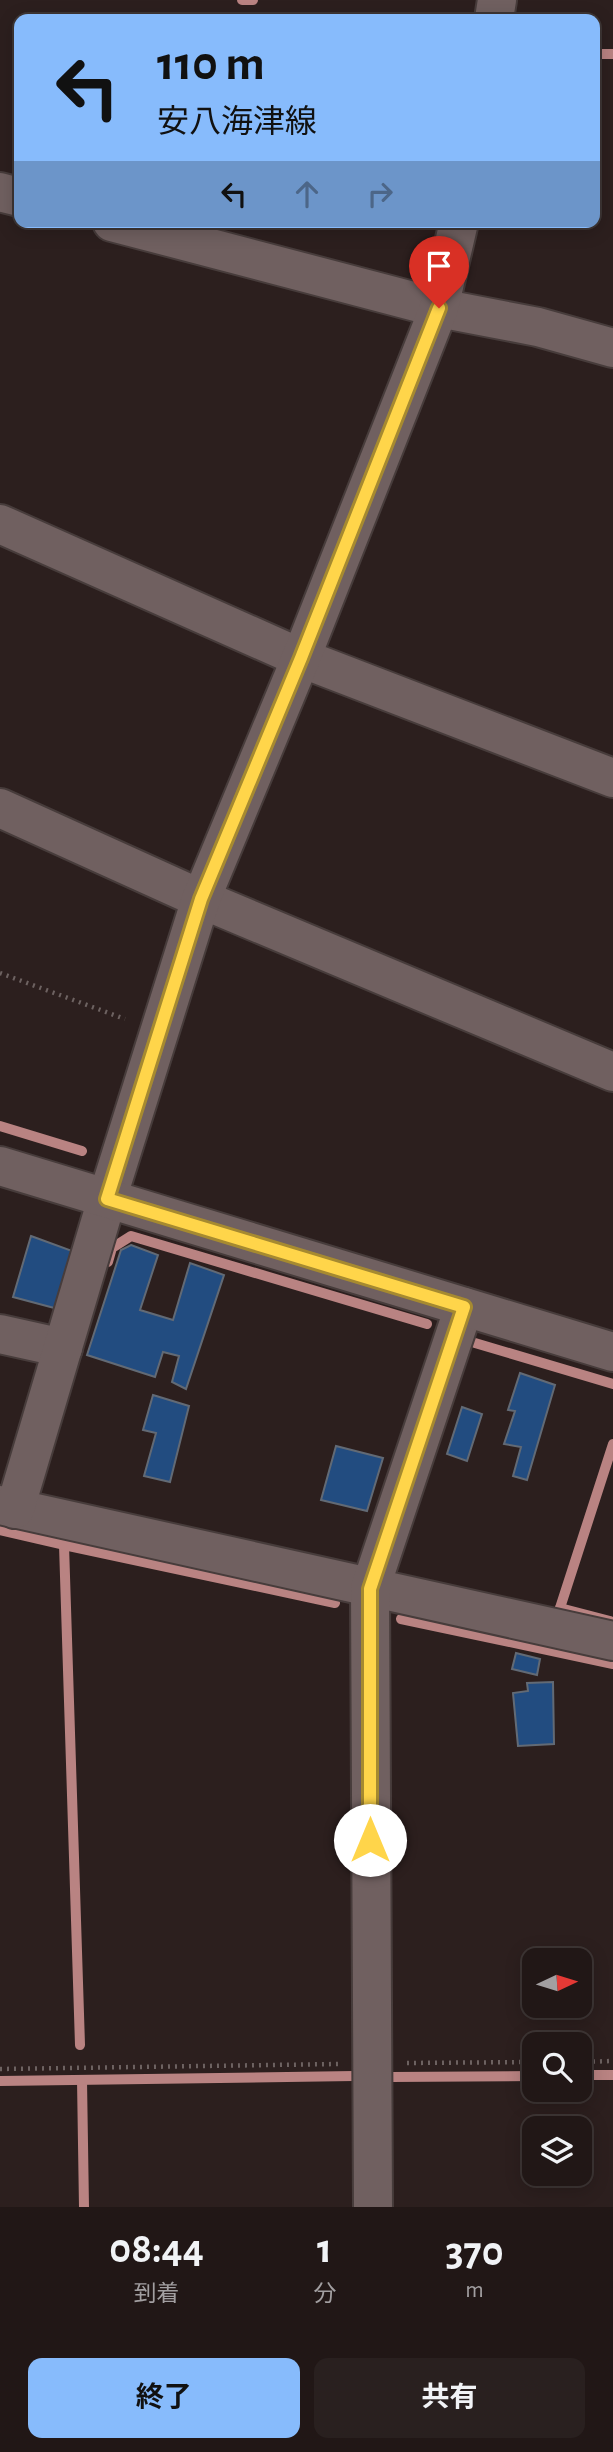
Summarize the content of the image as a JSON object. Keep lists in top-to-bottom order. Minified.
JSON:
{"north":"right","page":{"turn":["110 m","安八海津線"],"eta":["08:44","到着","1","分","370","m"],"buttons":["終了","共有"]}}
